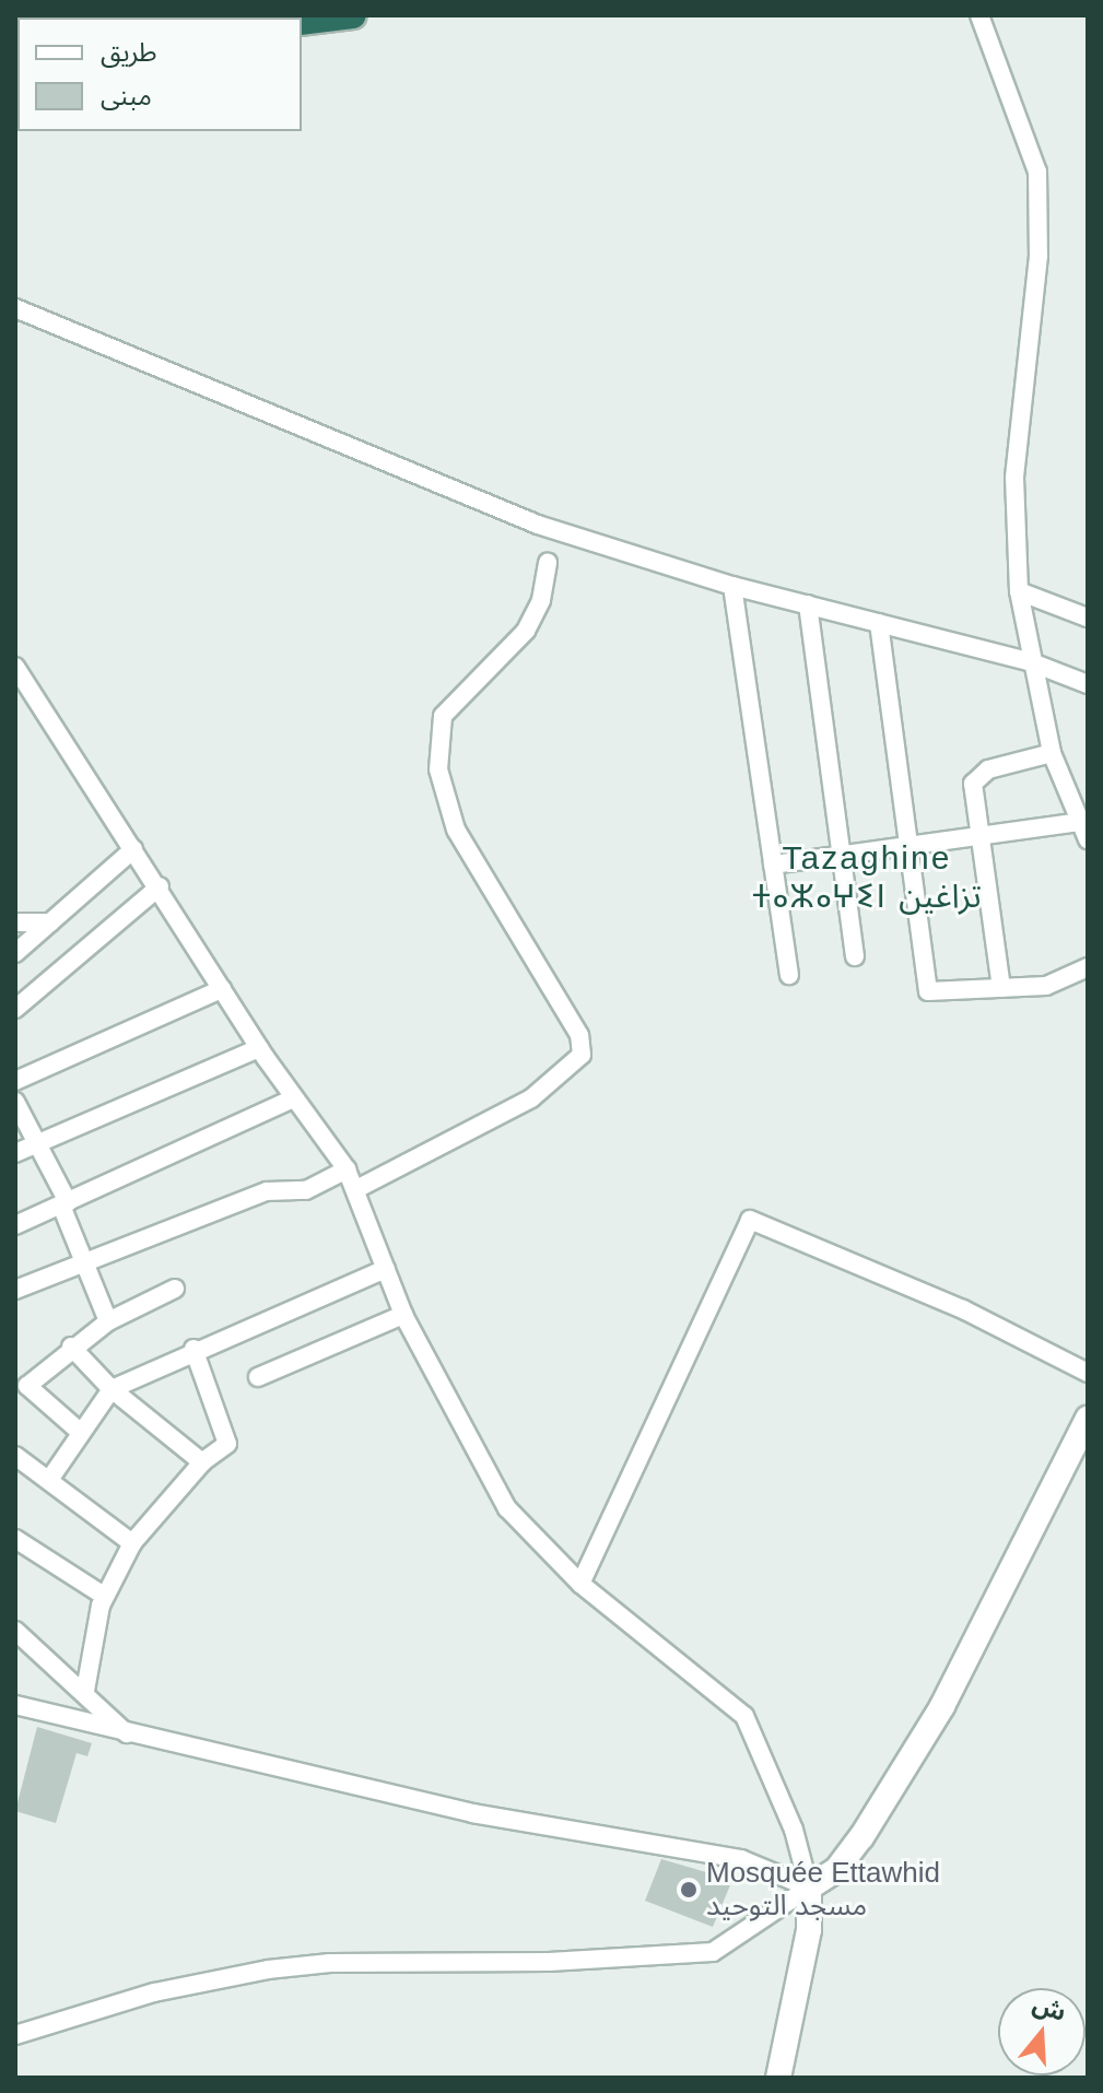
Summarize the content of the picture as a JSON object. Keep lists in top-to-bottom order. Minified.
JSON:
{"districts":["Tazaghine ⵜⴰⵣⴰⵖⵉⵏ تزاغين"],"places":["Mosquée Ettawhid مسجد التوحيد"],"legend":["طريق","مبنى"],"north":"top"}
